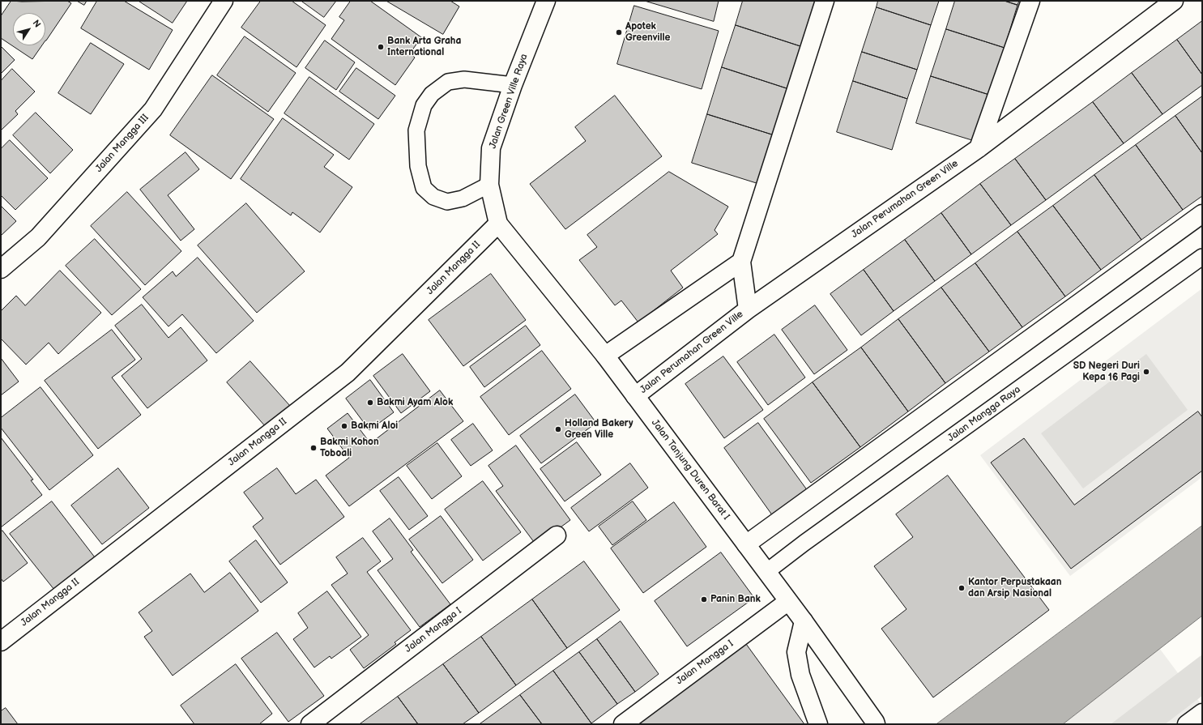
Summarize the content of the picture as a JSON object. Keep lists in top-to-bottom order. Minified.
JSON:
{"streets":{"street":["Jalan Green Ville Raya","Jalan Mangga III","Jalan Perumahan Green Ville","Jalan Mangga II","Jalan Tanjung Duren Barat I","Jalan Mangga I"],"lane":["Jalan Mangga Raya"]},"crossings":[["Jalan Green Ville Raya","Jalan Mangga II"],["Jalan Green Ville Raya","Jalan Tanjung Duren Barat I"],["Jalan Perumahan Green Ville","Jalan Tanjung Duren Barat I"],["Jalan Mangga II","Jalan Tanjung Duren Barat I"],["Jalan Mangga Raya","Jalan Tanjung Duren Barat I"],["Jalan Tanjung Duren Barat I","Jalan Mangga I"]],"places":["Apotek Greenville","Bank Arta Graha International","SD Negeri Duri Kepa 16 Pagi","Bakmi Ayam Alok","Bakmi Aloi","Holland Bakery Green Ville","Bakmi Kohon Toboali","Kantor Perpustakaan dan Arsip Nasional","Panin Bank"],"north":"top right"}
